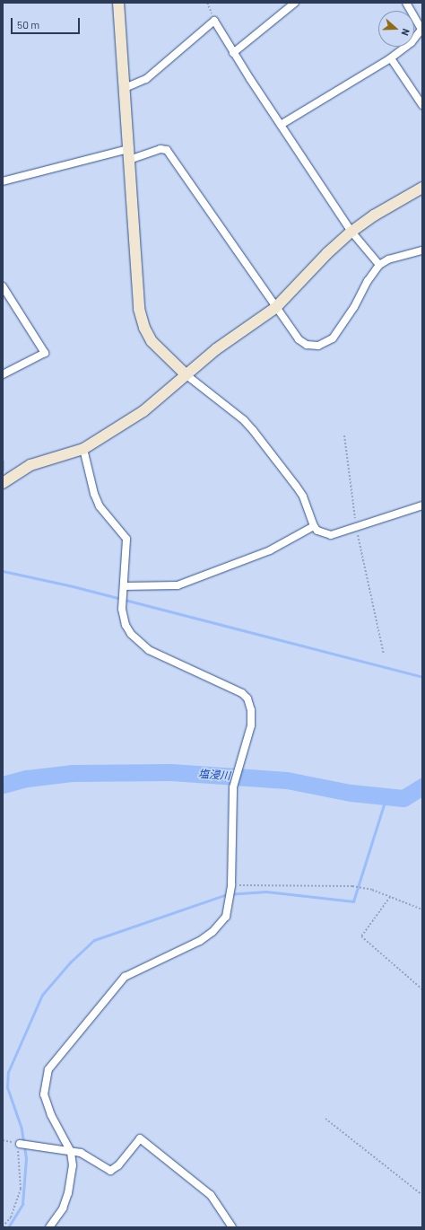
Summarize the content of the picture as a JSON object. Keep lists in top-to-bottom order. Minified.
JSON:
{"water":["塩浸川"],"scale_bar":"50 m","north":"right"}
